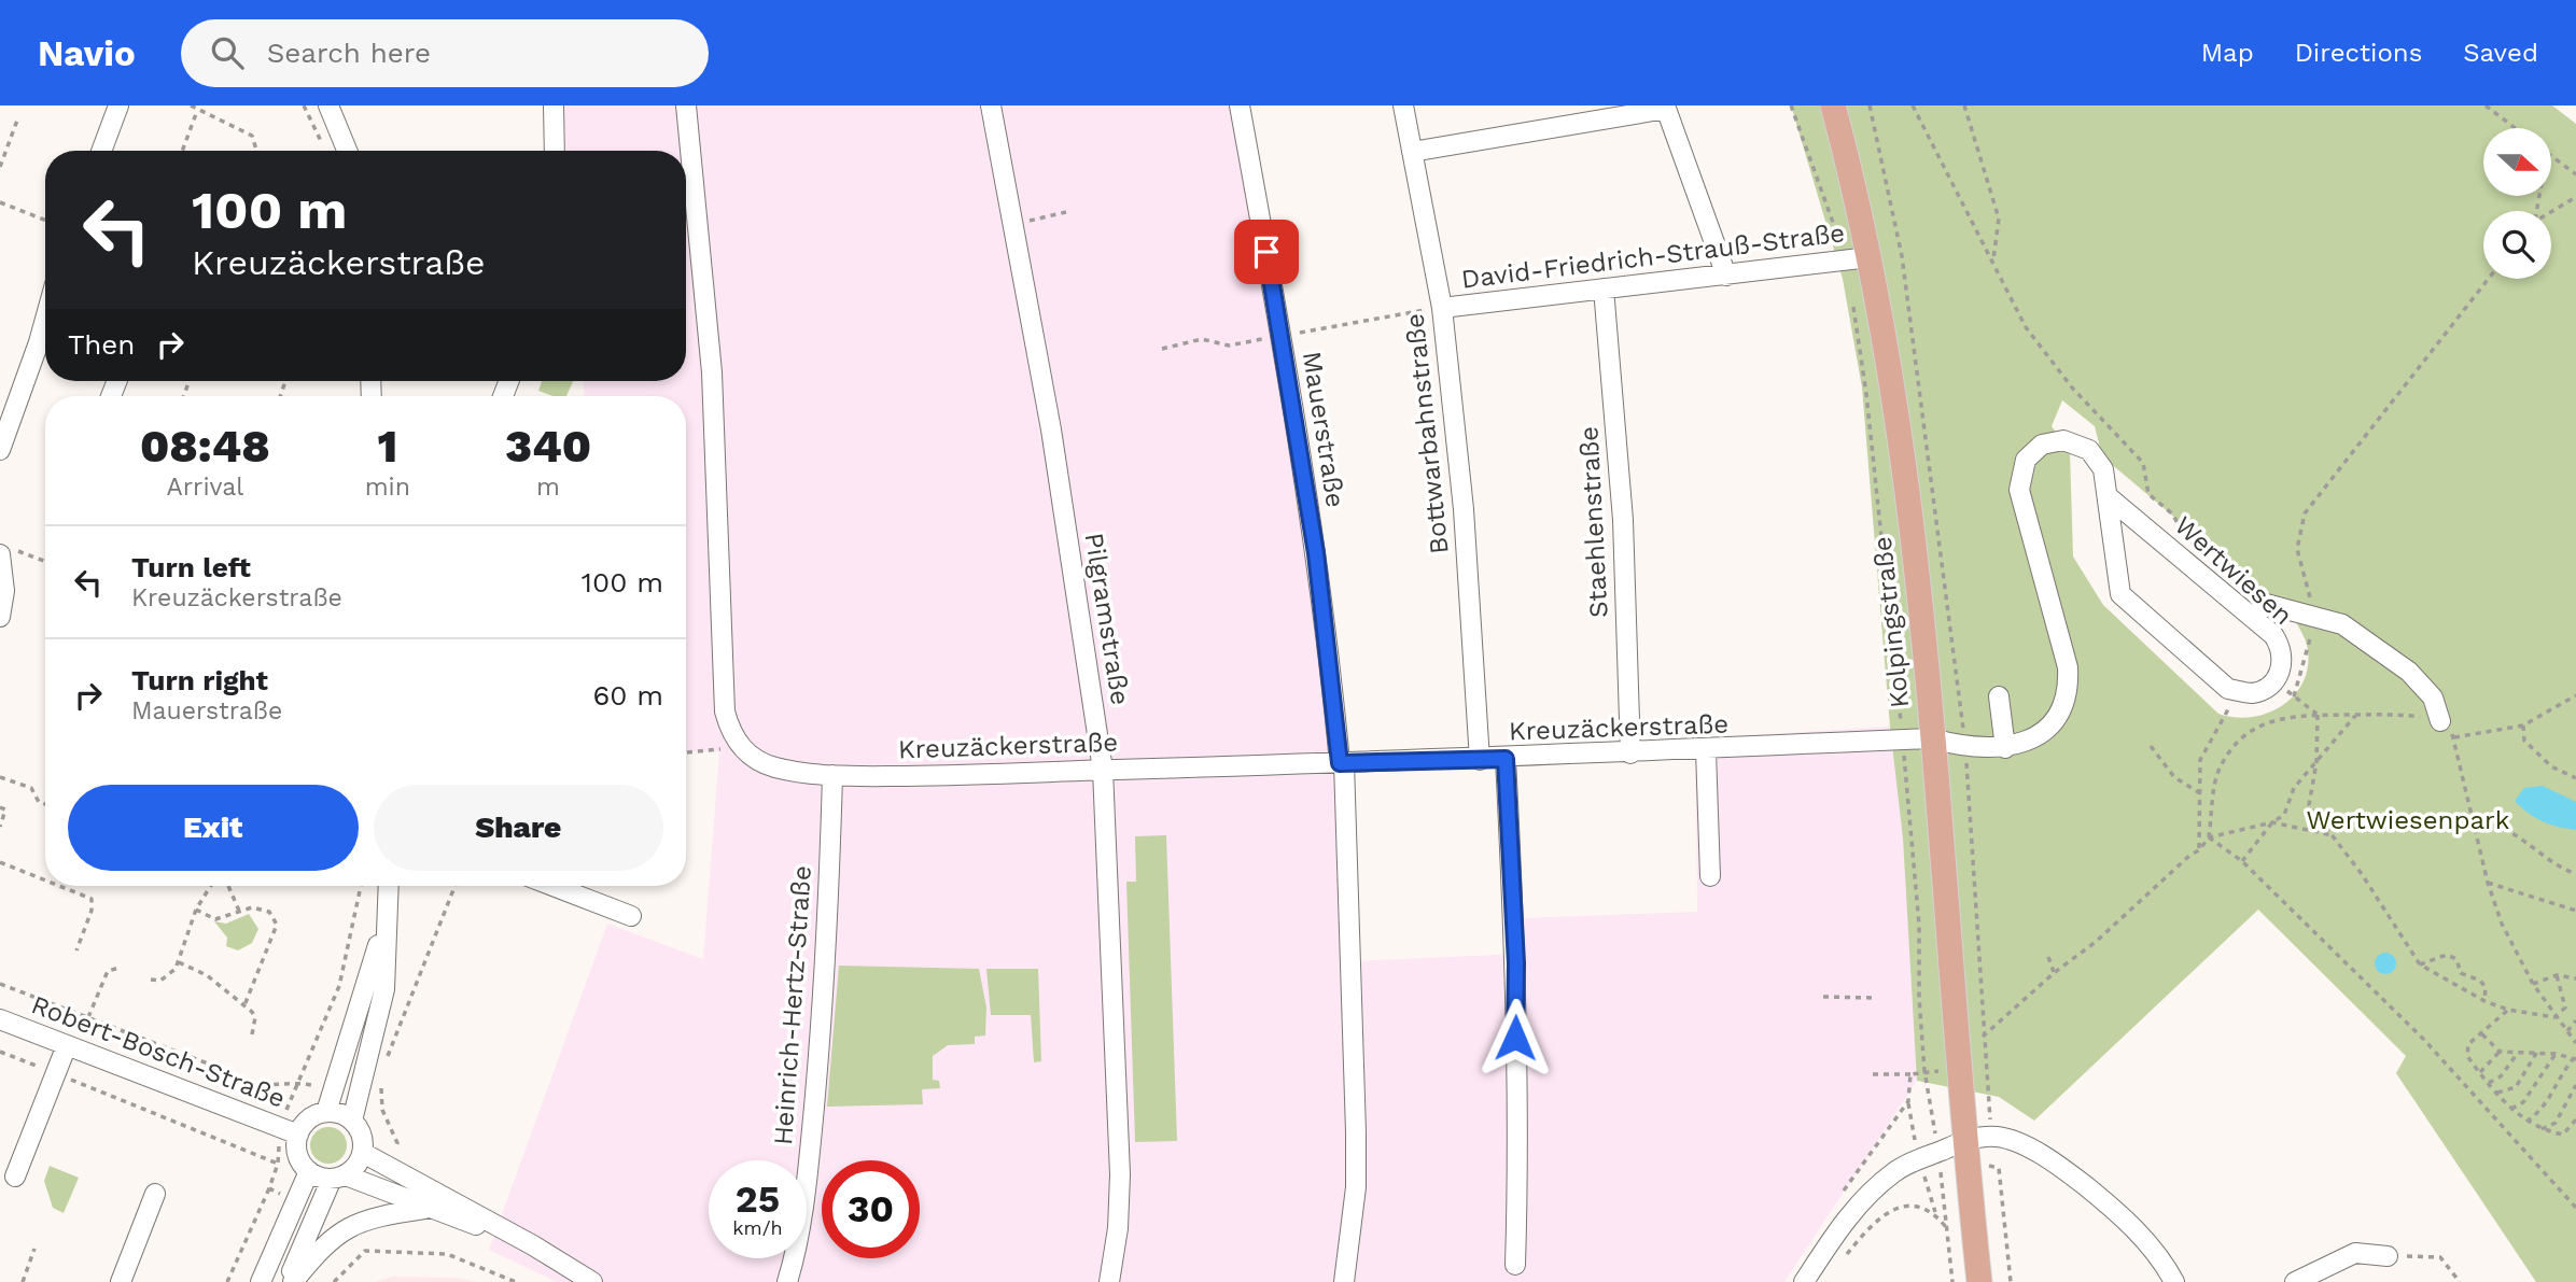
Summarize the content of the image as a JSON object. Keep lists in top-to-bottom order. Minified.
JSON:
{"streets":{"main road":["Kolpingstraße"],"street":["David-Friedrich-Strauß-Straße","Mauerstraße","Bottwarbahnstraße","Staehlenstraße","Wertwiesen","Pilgramstraße","Kreuzäckerstraße","Heinrich-Hertz-Straße","Robert-Bosch-Straße"]},"crossings":[["David-Friedrich-Strauß-Straße","Bottwarbahnstraße"],["David-Friedrich-Strauß-Straße","Staehlenstraße"],["David-Friedrich-Strauß-Straße","Kolpingstraße"],["Mauerstraße","Kreuzäckerstraße"],["Bottwarbahnstraße","Kreuzäckerstraße"],["Staehlenstraße","Kreuzäckerstraße"],["Pilgramstraße","Kreuzäckerstraße"],["Kolpingstraße","Kreuzäckerstraße"],["Kreuzäckerstraße","Heinrich-Hertz-Straße"]],"parks":["Wertwiesenpark"],"north":"right","page":{"header":"Navio","search":"Search here","nav":["Map","Directions","Saved"],"turn":["100 m","Kreuzäckerstraße"],"then":"Then","eta":["08:48","Arrival","1","min","340","m"],"list":[{"name":"Turn left","note":"Kreuzäckerstraße","value":"100 m"},{"name":"Turn right","note":"Mauerstraße","value":"60 m"}],"buttons":["Exit","Share"],"speed":"25 km/h","limit":"30"}}
